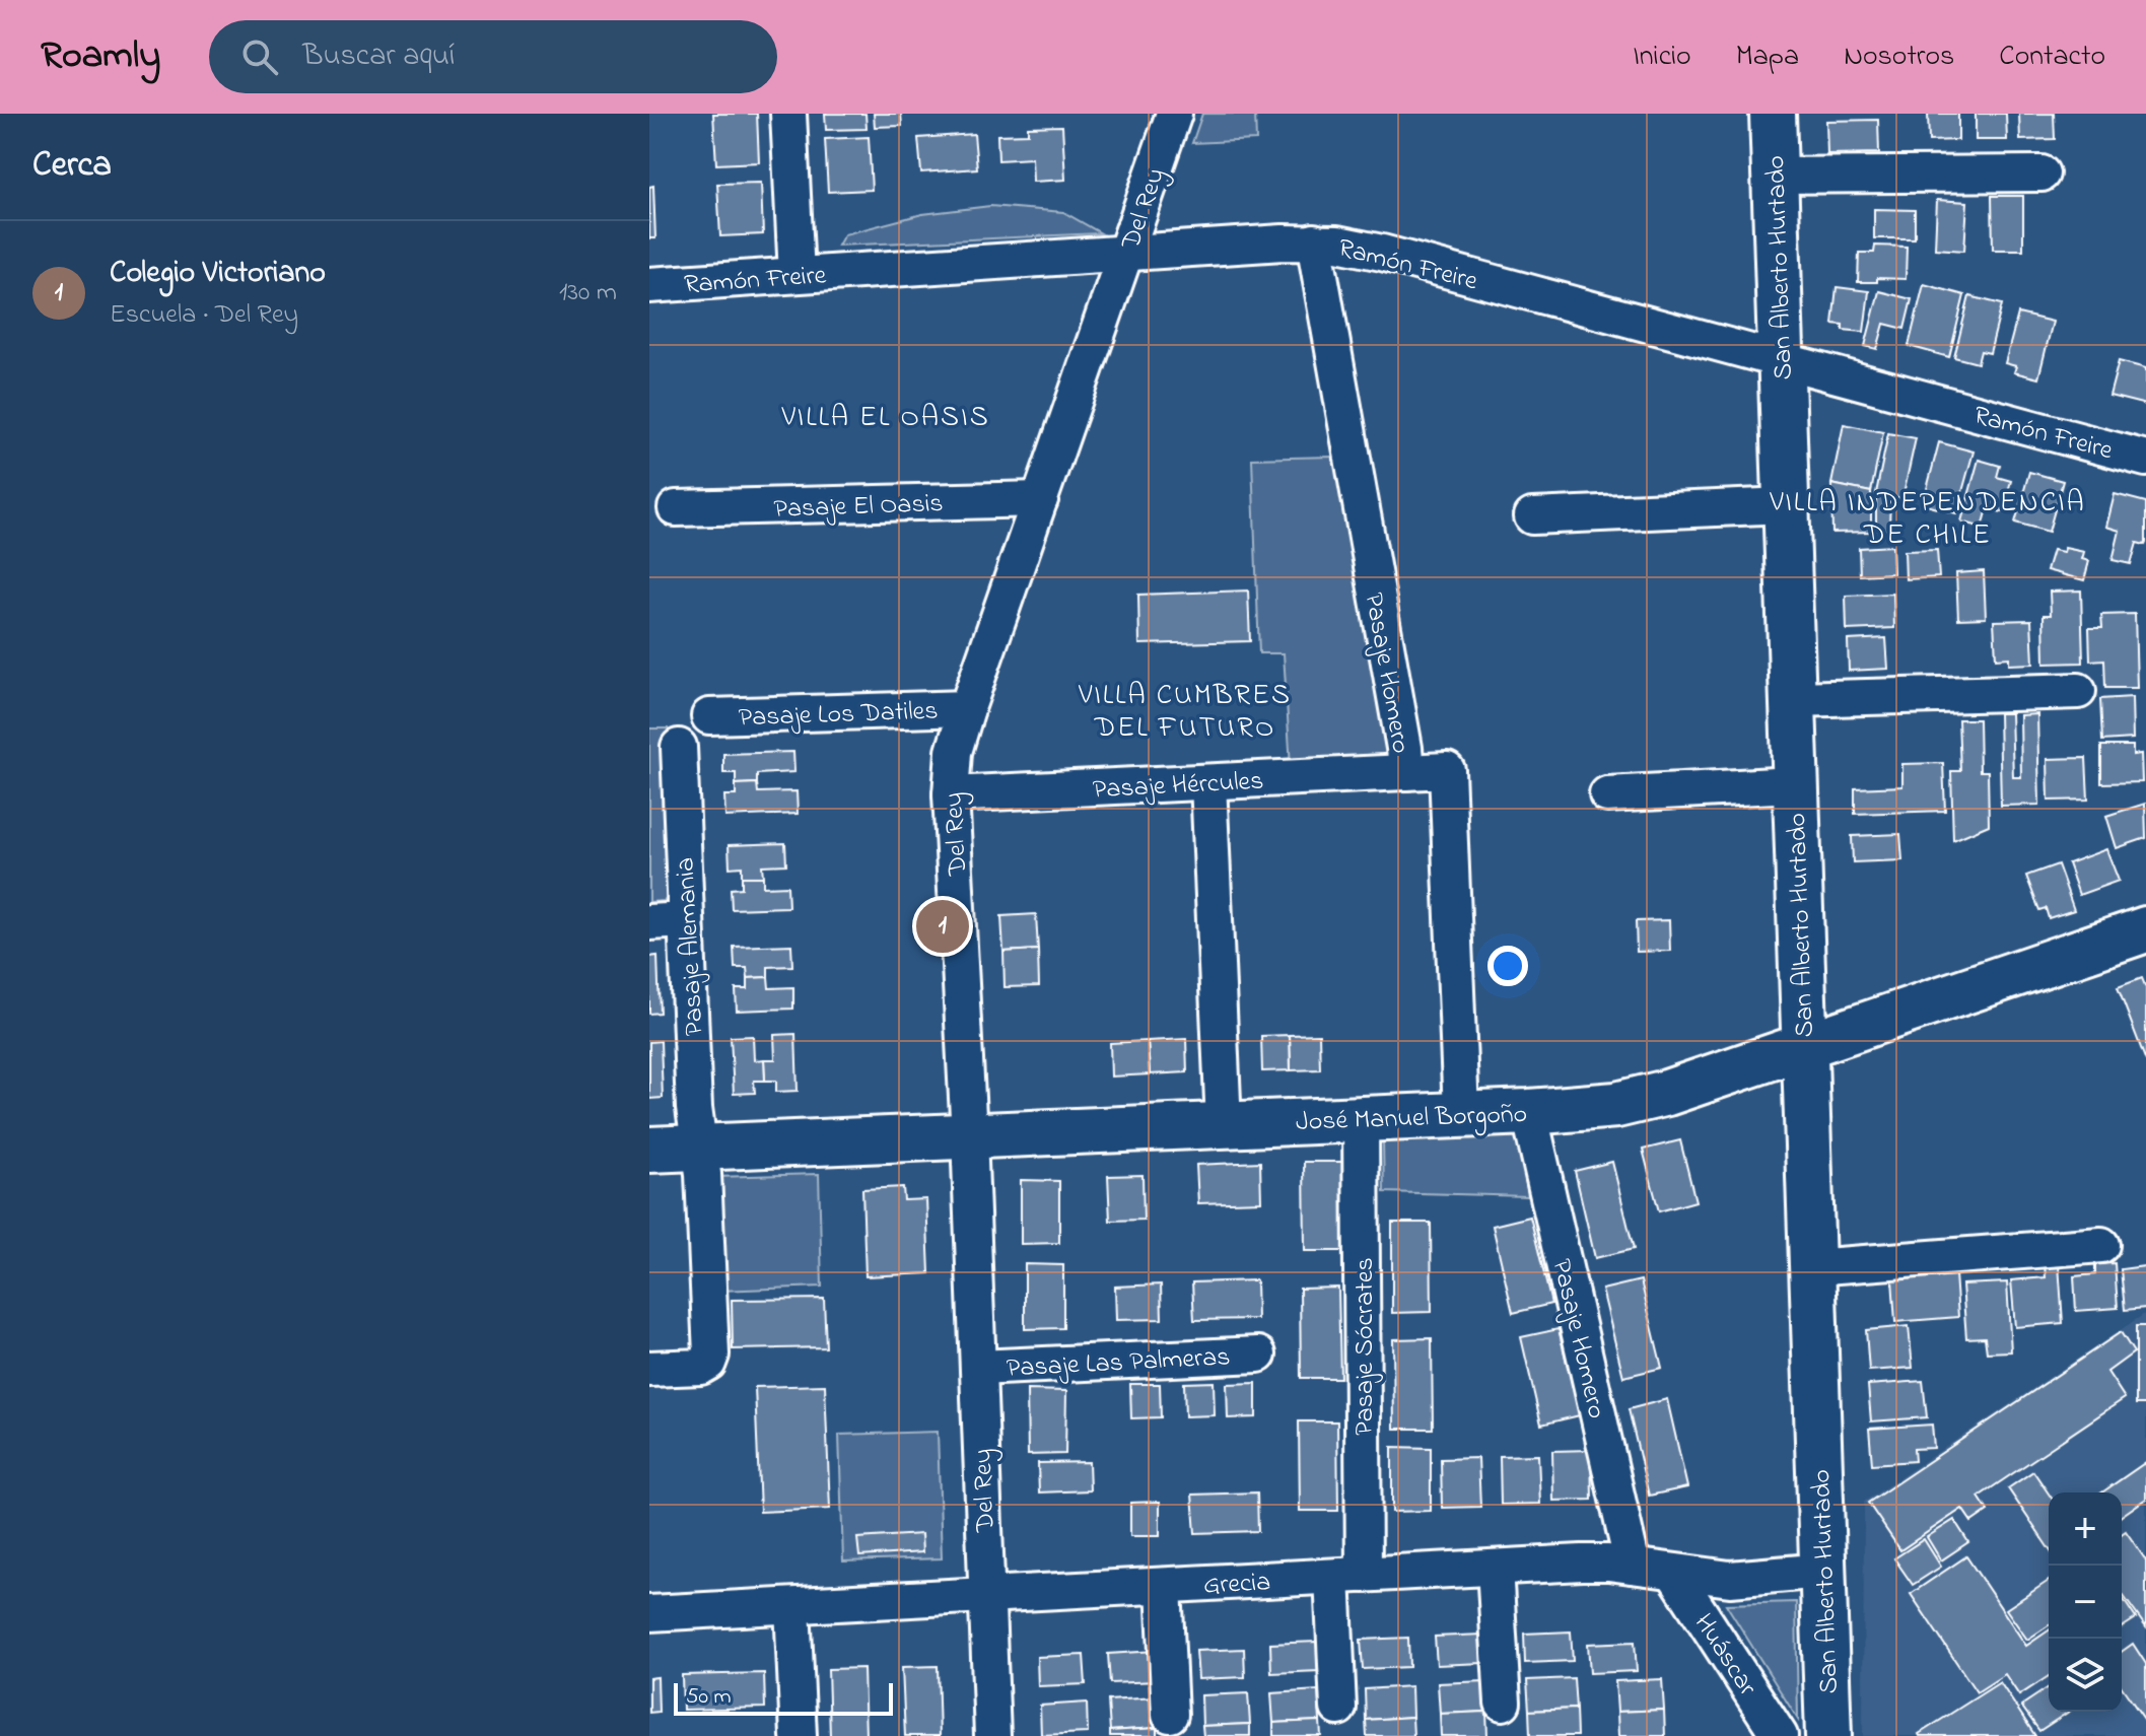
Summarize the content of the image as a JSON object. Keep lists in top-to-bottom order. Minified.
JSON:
{"streets":{"main road":["San Alberto Hurtado","José Manuel Borgoño"],"street":["Del Rey","Ramón Freire","Pasaje El Oasis","Pasaje Homero","Pasaje Los Datiles","Pasaje Hércules","Pasaje Alemania","Pasaje Sócrates","Pasaje Las Palmeras","Grecia","Huáscar"]},"crossings":[["Del Rey","Ramón Freire"],["Del Rey","Pasaje El Oasis"],["Del Rey","Pasaje Los Datiles"],["Del Rey","Pasaje Hércules"],["Del Rey","José Manuel Borgoño"],["Del Rey","Pasaje Las Palmeras"],["Del Rey","Grecia"],["Ramón Freire","San Alberto Hurtado"],["Ramón Freire","Pasaje Homero"],["San Alberto Hurtado","José Manuel Borgoño"],["San Alberto Hurtado","Grecia"],["Pasaje Homero","Pasaje Hércules"],["Pasaje Homero","José Manuel Borgoño"],["Pasaje Homero","Grecia"],["Pasaje Alemania","José Manuel Borgoño"],["José Manuel Borgoño","Pasaje Sócrates"],["Pasaje Sócrates","Grecia"],["Grecia","Huáscar"]],"districts":["VILLA EL OASIS","VILLA INDEPENDENCIA DE CHILE","VILLA CUMBRES DEL FUTURO"],"scale_bar":"50 m","page":{"header":"Roamly","search":"Buscar aquí","nav":["Inicio","Mapa","Nosotros","Contacto"],"heading":"Cerca","list":[{"mark":"1","name":"Colegio Victoriano","note":"Escuela · Del Rey","value":"130 m"}],"pins":"1","map_buttons":["+","−"],"scale":"50 m"}}
